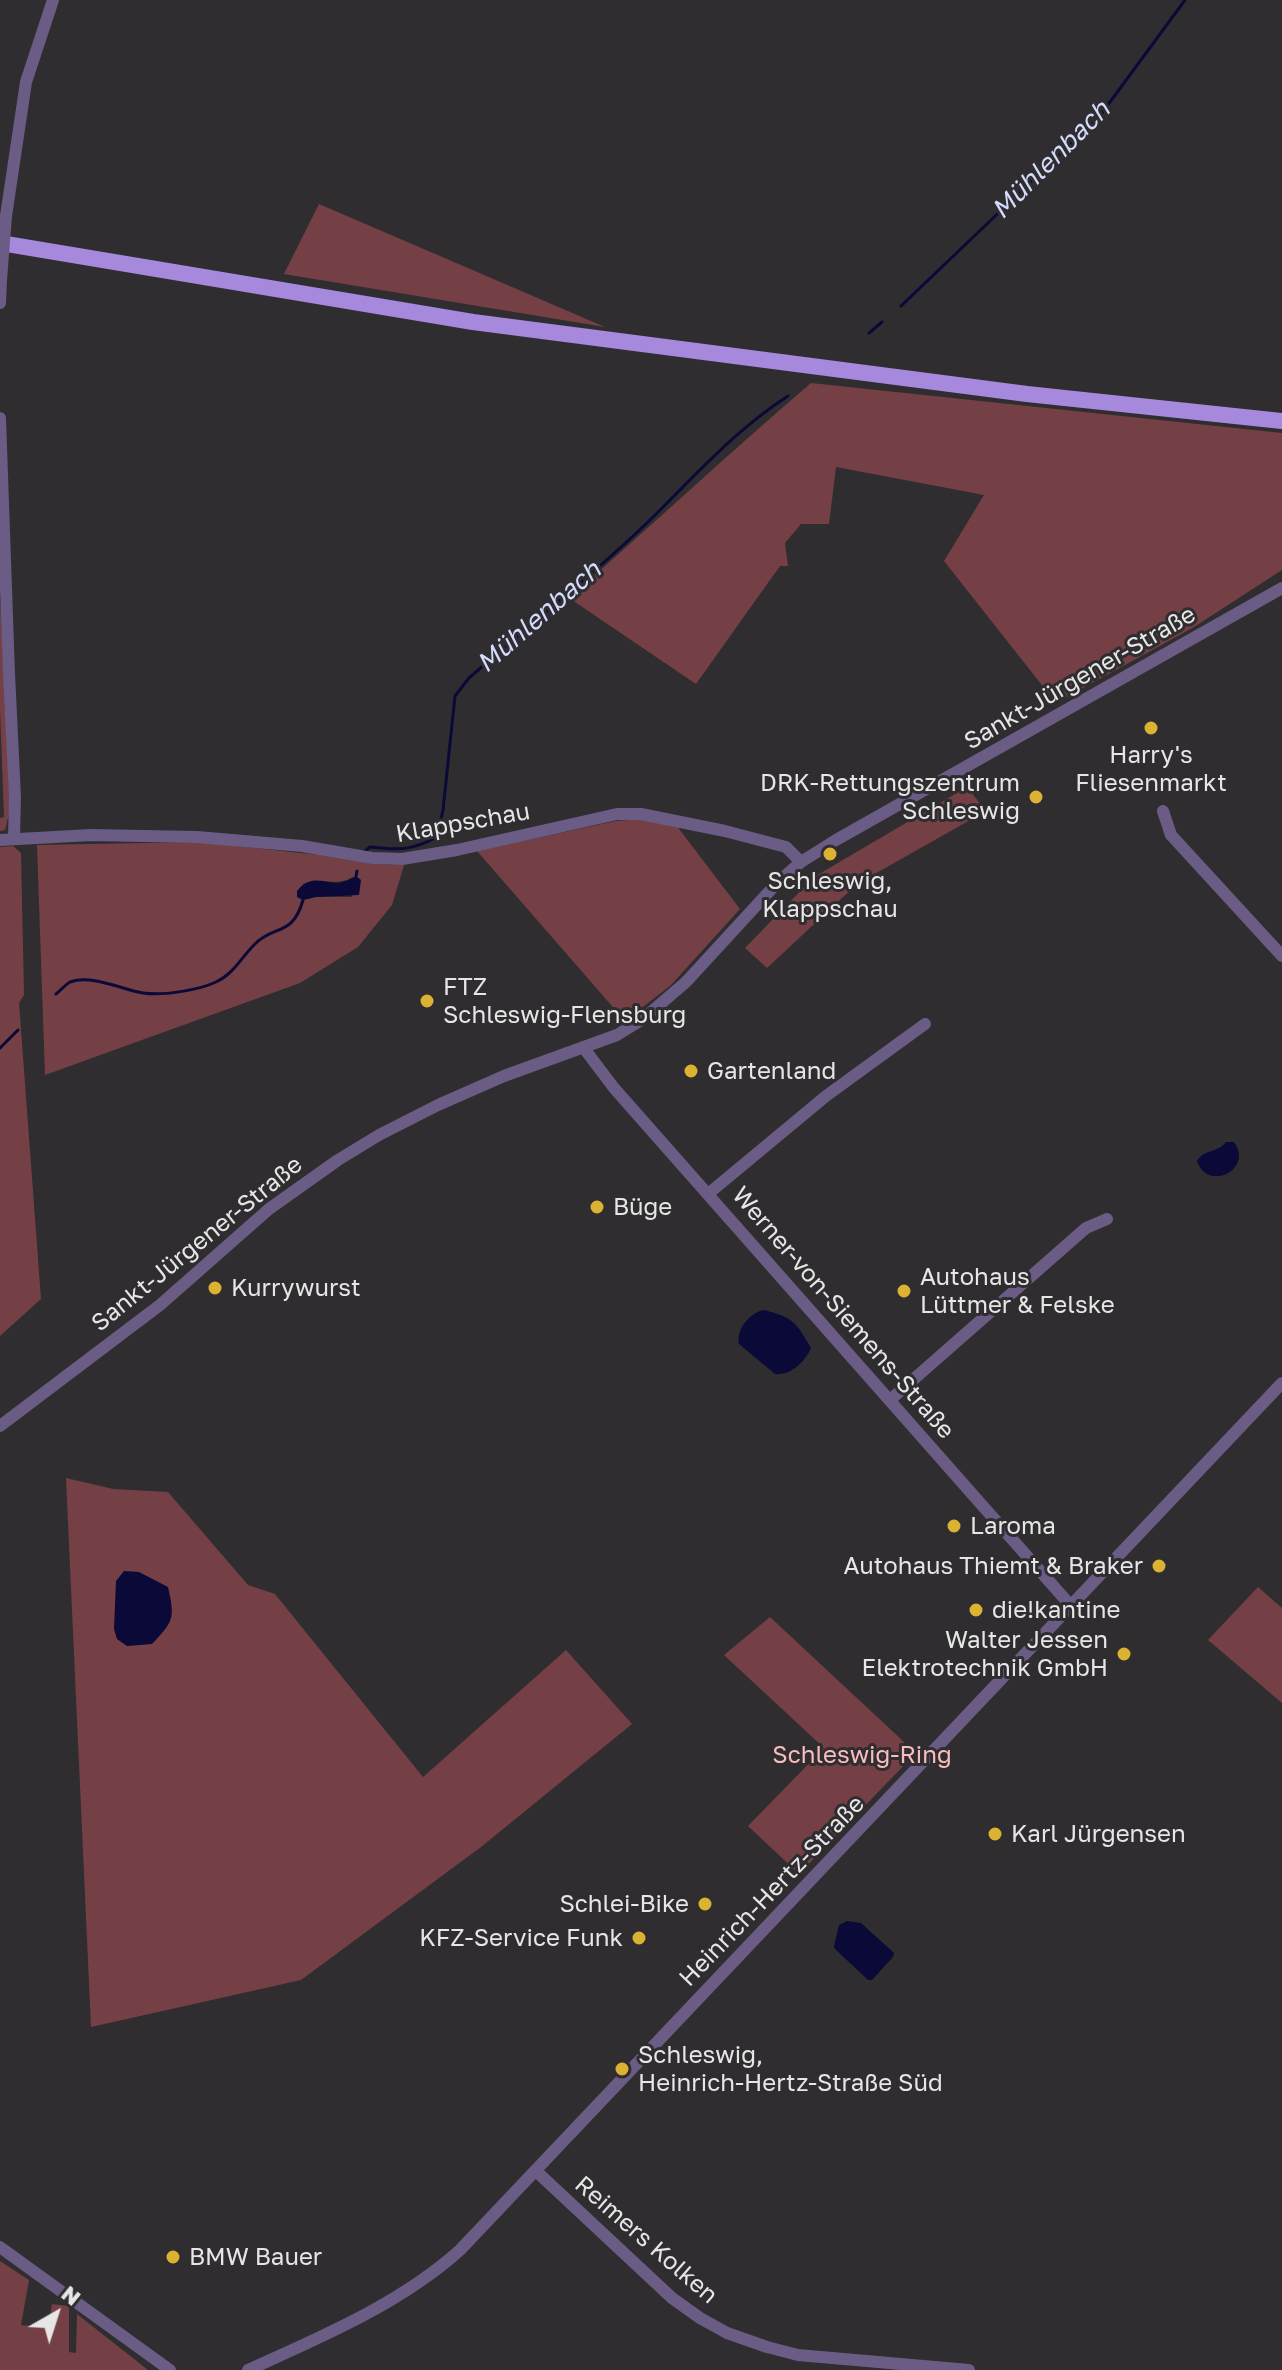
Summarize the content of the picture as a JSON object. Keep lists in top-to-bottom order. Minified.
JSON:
{"streets":{"street":["Sankt-Jürgener-Straße","Klappschau","Werner-von-Siemens-Straße","Heinrich-Hertz-Straße","Reimers Kolken"]},"crossings":[["Sankt-Jürgener-Straße","Klappschau"],["Sankt-Jürgener-Straße","Werner-von-Siemens-Straße"],["Werner-von-Siemens-Straße","Heinrich-Hertz-Straße"],["Heinrich-Hertz-Straße","Reimers Kolken"]],"water":["Mühlenbach"],"parks":["Schleswig-Ring"],"places":["Harry's Fliesenmarkt","DRK-Rettungszentrum Schleswig","Schleswig, Klappschau","FTZ Schleswig-Flensburg","Gartenland","Büge","Kurrywurst","Autohaus Lüttmer & Felske","Laroma","Autohaus Thiemt & Braker","die!kantine","Walter Jessen Elektrotechnik GmbH","Karl Jürgensen","Schlei-Bike","KFZ-Service Funk","Schleswig, Heinrich-Hertz-Straße Süd","BMW Bauer"],"north":"top right"}
